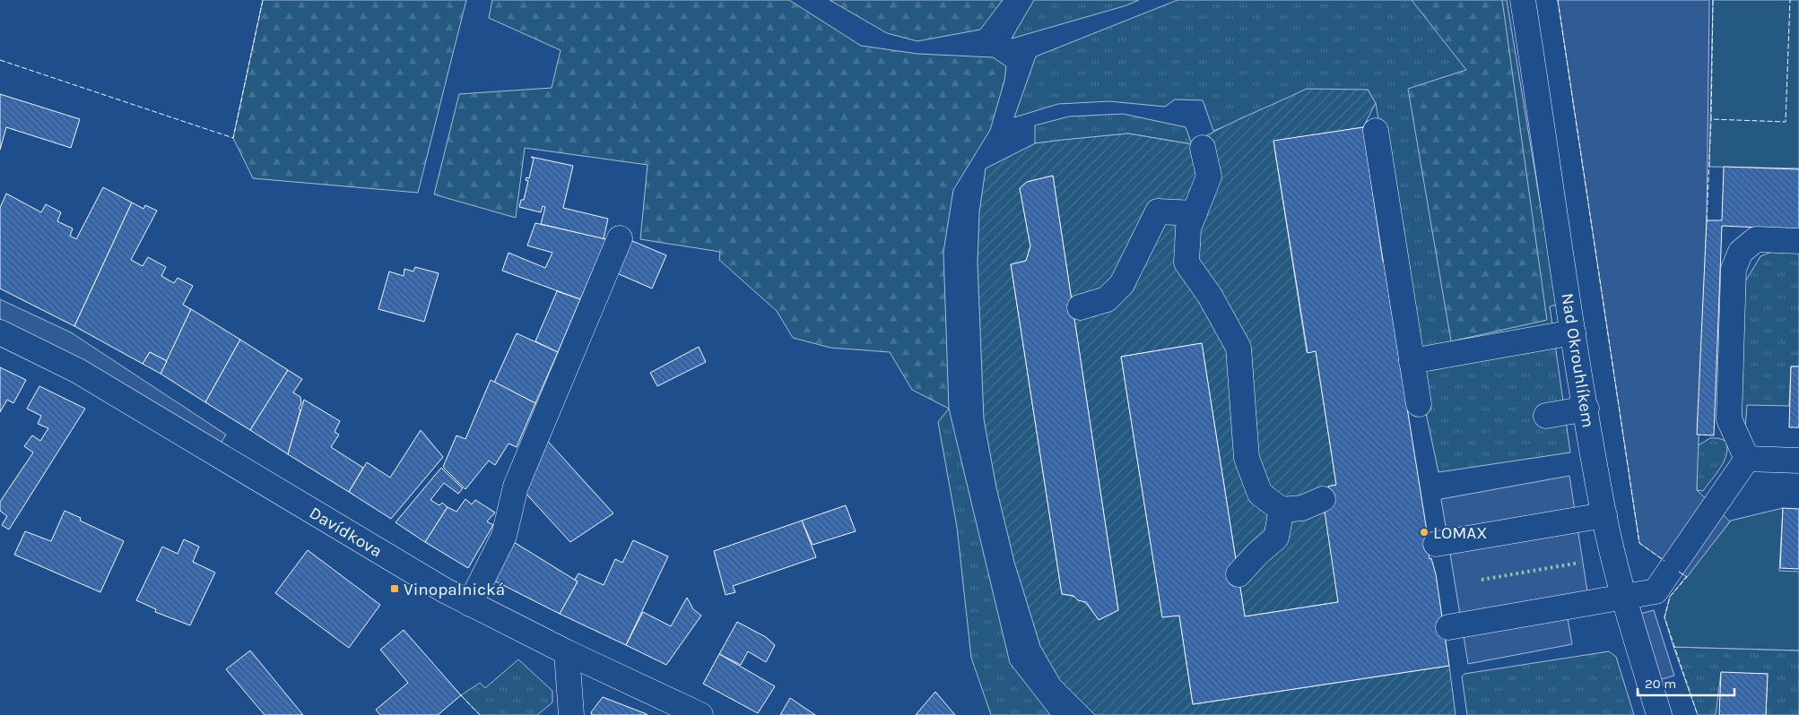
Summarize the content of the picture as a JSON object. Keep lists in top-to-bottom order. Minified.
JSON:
{"streets":{"street":["Nad Okrouhlíkem","Davídkova"]},"places":{"other":["LOMAX"],"transit":["Vinopalnická"]},"scale_bar":"20 m"}
